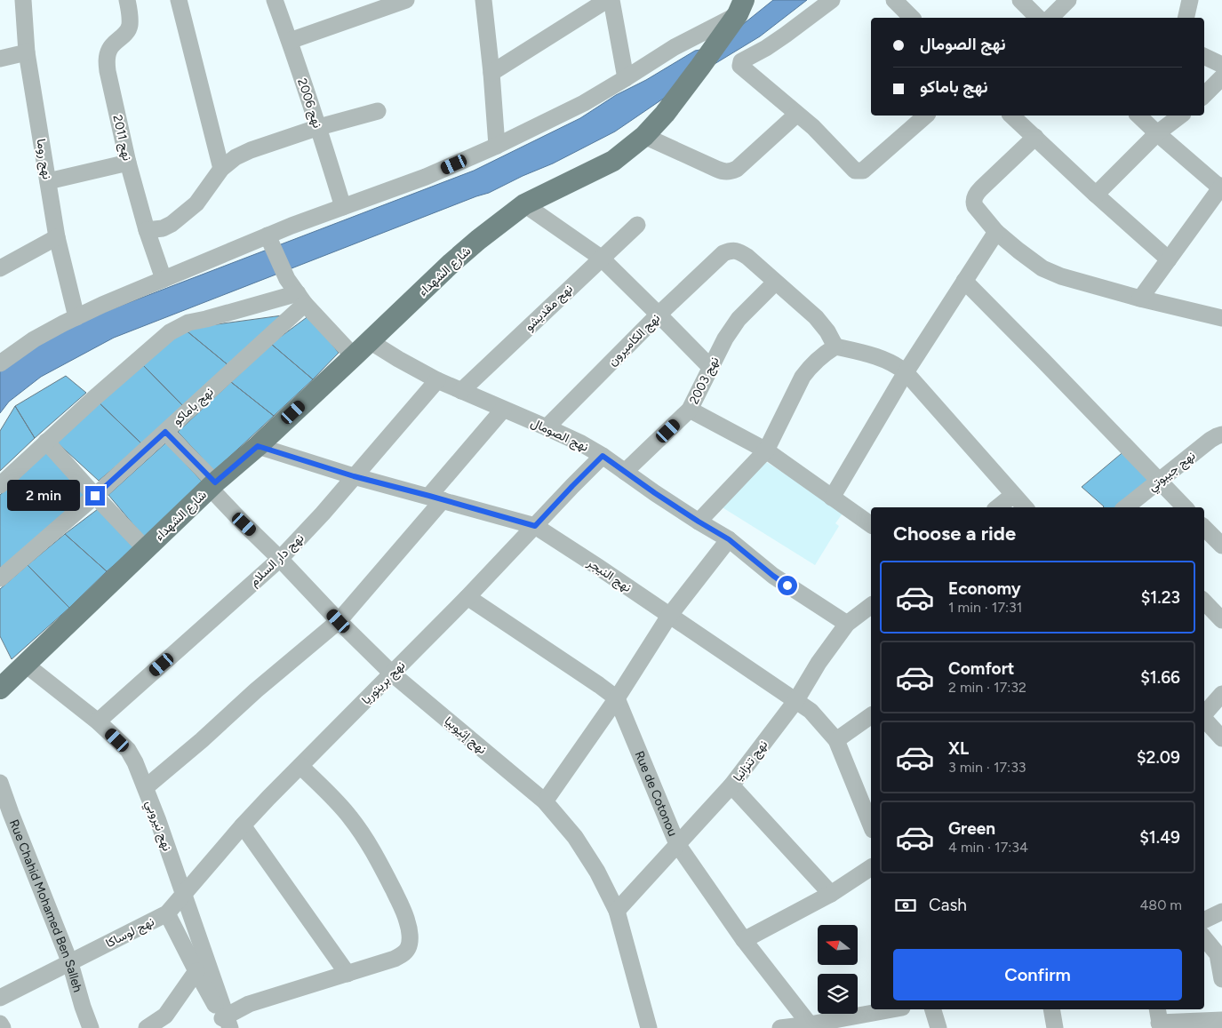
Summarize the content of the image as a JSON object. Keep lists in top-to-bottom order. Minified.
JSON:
{"streets":{"main road":["شارع الشهداء"],"street":["نهج 2006","نهج 2011","نهج روما","نهج مقديشو","نهج الكاميرون","نهج 2003","نهج باماكو","نهج الصومال","نهج جيبوتي","نهج دار السلام","نهج النيجر","نهج بريتوريا","نهج إثيوبيا","نهج تنزانيا","Rue de Cotonou","نهج نيروبي","Rue Chahid Mohamed Ben Salleh","نهج لوساكا"]},"crossings":[["شارع الشهداء","نهج الصومال"],["شارع الشهداء","نهج النيجر"],["شارع الشهداء","نهج إثيوبيا"],["شارع الشهداء","نهج نيروبي"],["نهج مقديشو","نهج الصومال"],["نهج الكاميرون","نهج 2003"],["نهج الكاميرون","نهج الصومال"],["نهج 2003","نهج الصومال"],["نهج باماكو","نهج إثيوبيا"],["نهج الصومال","نهج دار السلام"],["نهج الصومال","نهج بريتوريا"],["نهج الصومال","نهج تنزانيا"],["نهج دار السلام","نهج النيجر"],["نهج دار السلام","نهج إثيوبيا"],["نهج دار السلام","نهج نيروبي"],["نهج النيجر","نهج بريتوريا"],["نهج النيجر","نهج تنزانيا"],["نهج بريتوريا","نهج إثيوبيا"],["نهج بريتوريا","نهج نيروبي"],["نهج بريتوريا","نهج لوساكا"],["نهج إثيوبيا","نهج تنزانيا"],["نهج تنزانيا","Rue de Cotonou"],["نهج نيروبي","نهج لوساكا"],["Rue Chahid Mohamed Ben Salleh","نهج لوساكا"]],"north":"left","page":{"banner":["نهج الصومال","نهج باماكو"],"bubble":"2 min","heading":"Choose a ride","list":[{"name":"Economy","note":"1 min · 17:31","value":"$1.23"},{"name":"Comfort","note":"2 min · 17:32","value":"$1.66"},{"name":"XL","note":"3 min · 17:33","value":"$2.09"},{"name":"Green","note":"4 min · 17:34","value":"$1.49"}],"pay":["Cash","480 m"],"buttons":"Confirm"}}
